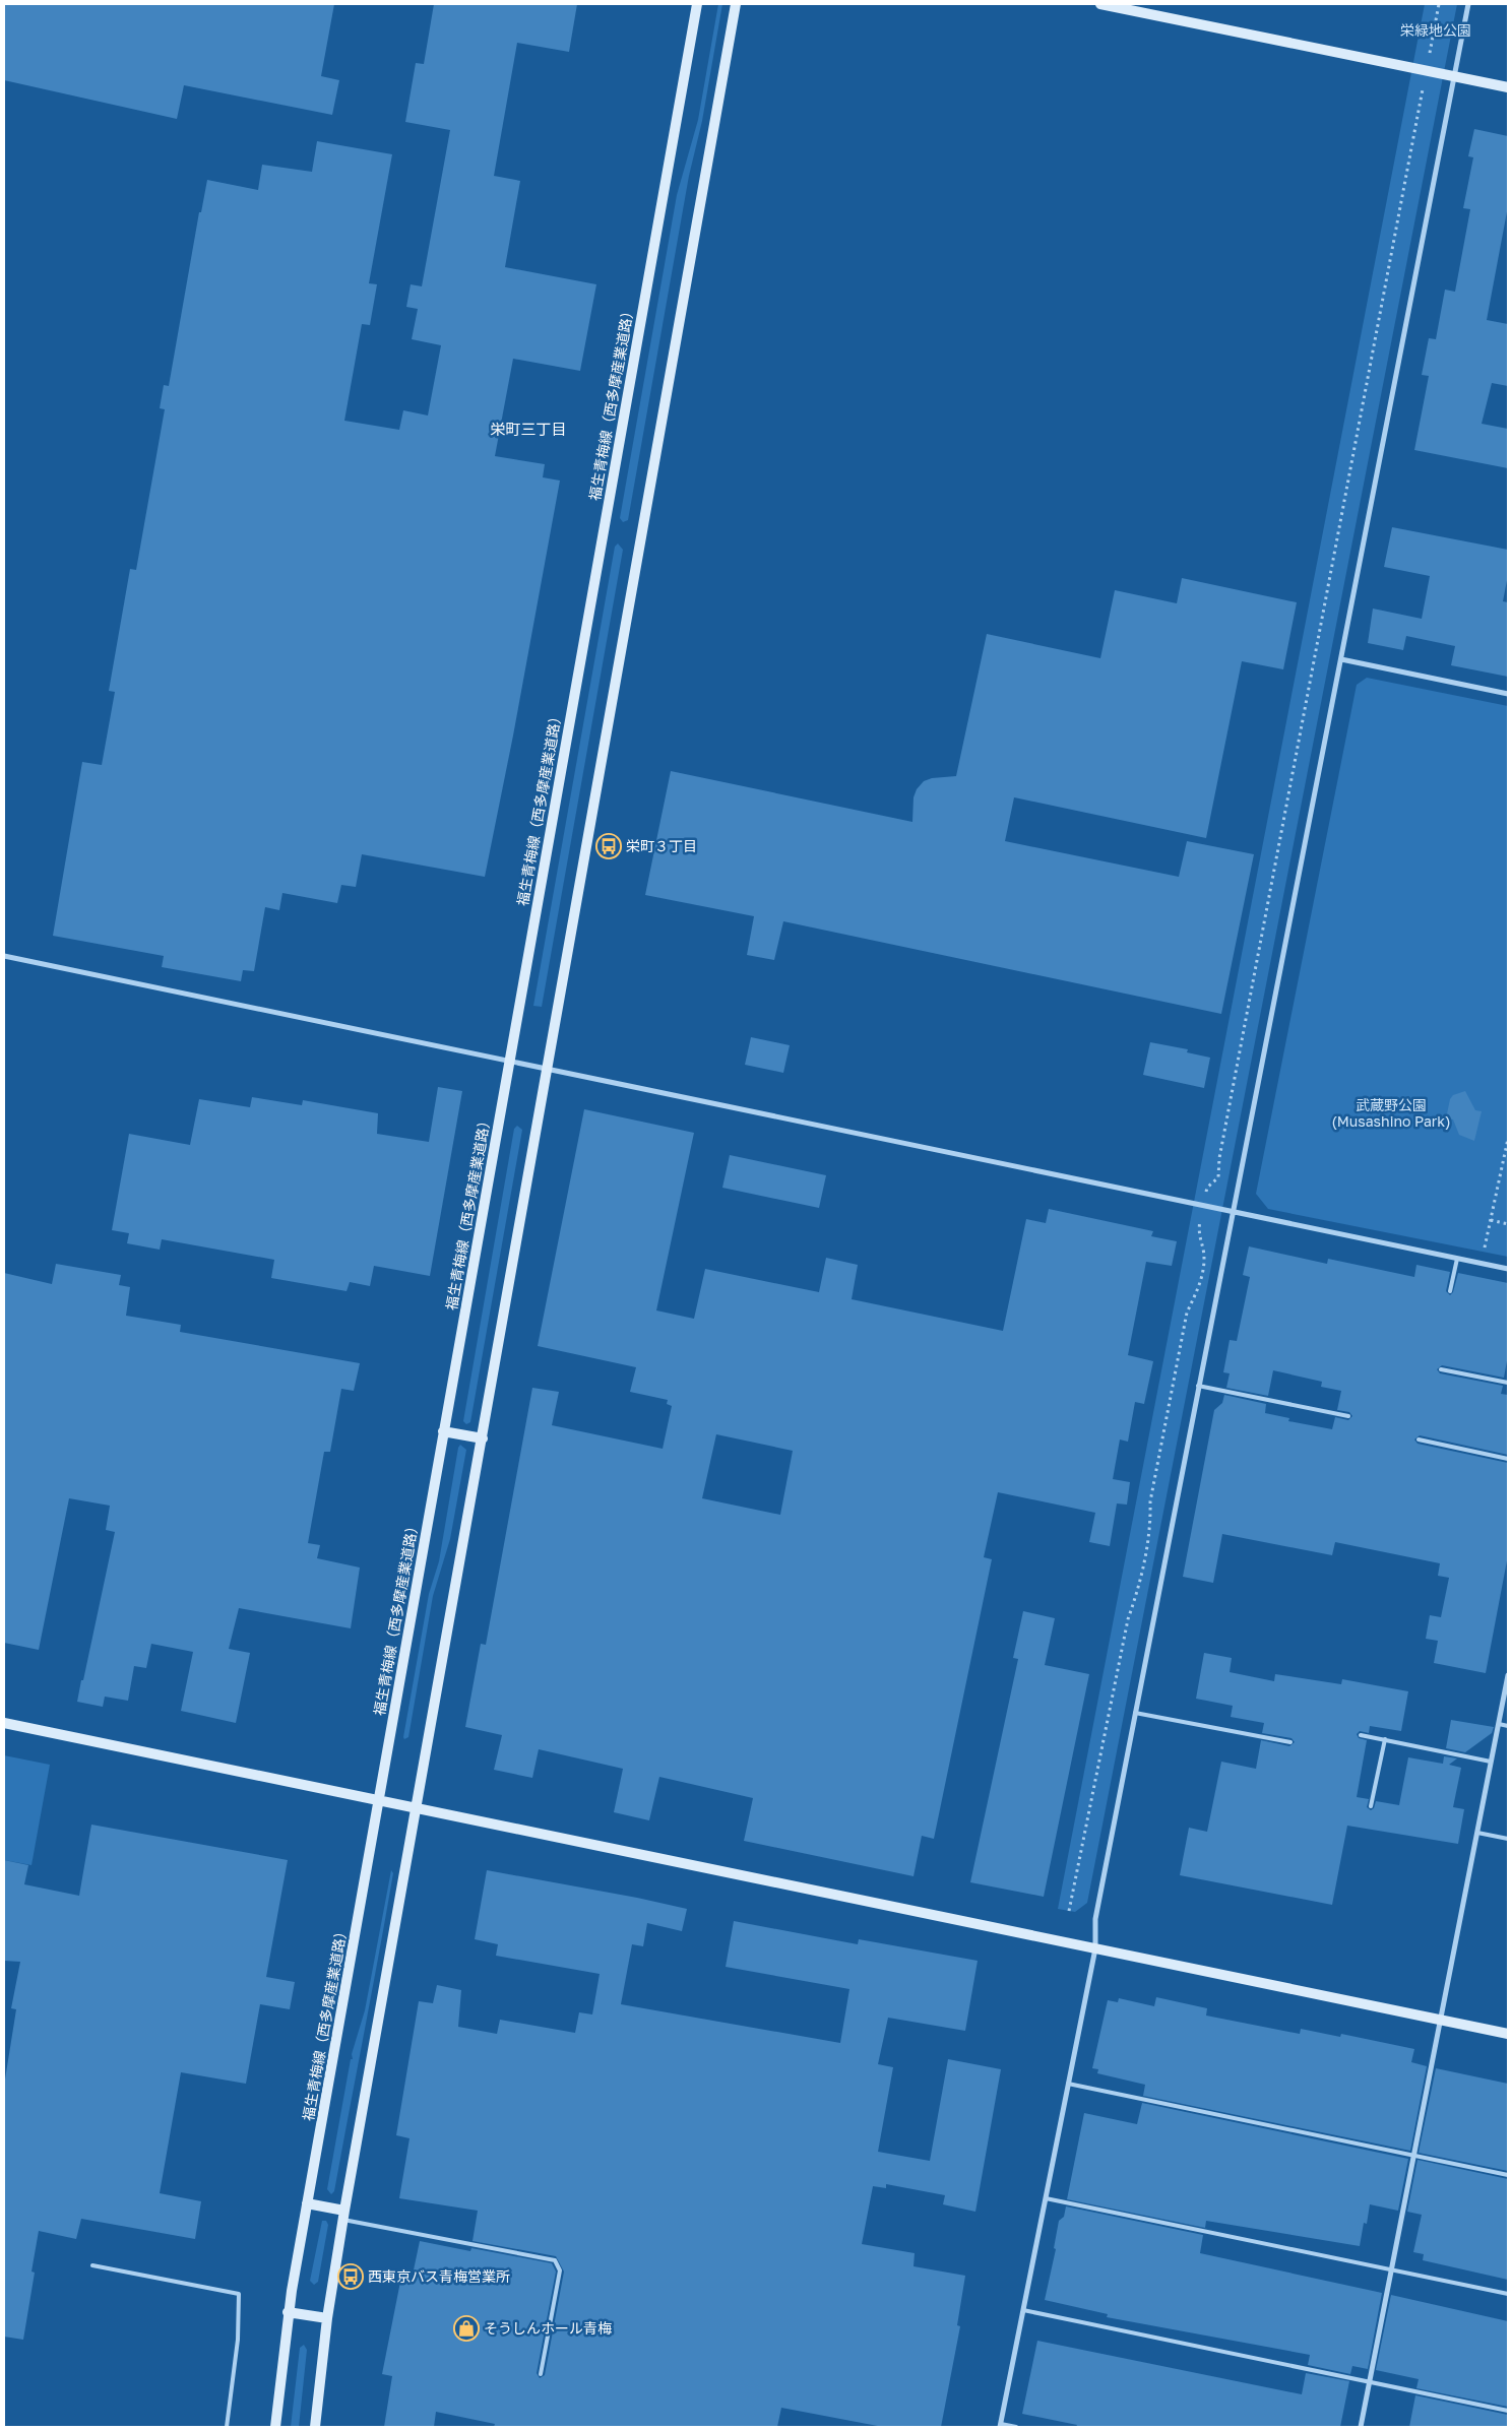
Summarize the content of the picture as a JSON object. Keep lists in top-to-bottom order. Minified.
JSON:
{"streets":{"main road":["福生青梅線（西多摩産業道路）"]},"districts":["栄町三丁目"],"parks":["栄緑地公園","武蔵野公園 (Musashino Park)"],"places":{"bus stop":["栄町３丁目","西東京バス青梅営業所"],"shop":["そうしんホール青梅"]}}
